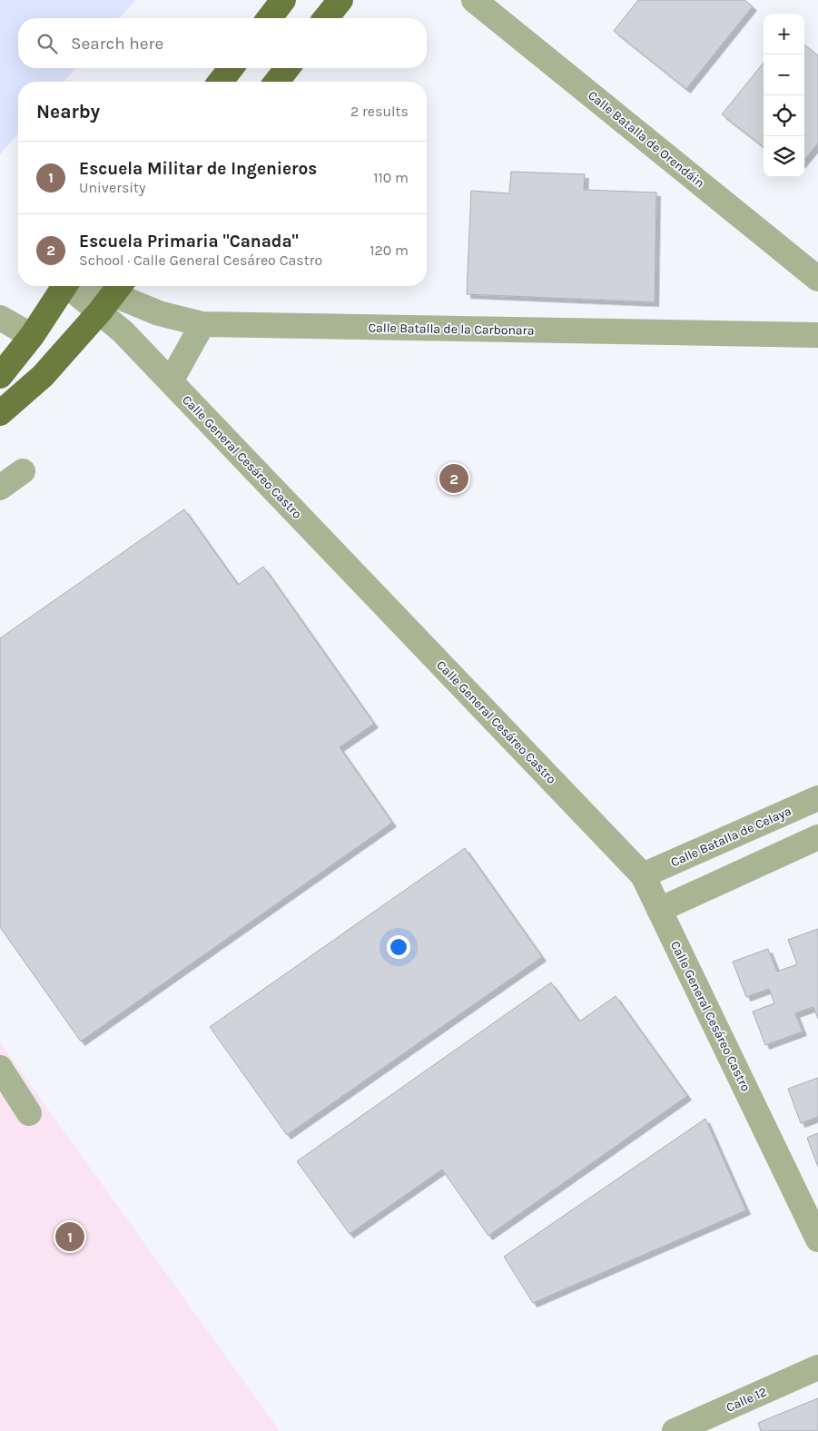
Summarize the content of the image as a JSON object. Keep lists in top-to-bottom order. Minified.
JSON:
{"streets":{"street":["Calle Batalla de Orendáin","Calle Batalla de la Carbonara","Calle General Cesáreo Castro","Calle Batalla de Celaya","Calle 12"]},"crossings":[["Calle Batalla de la Carbonara","Calle General Cesáreo Castro"],["Calle General Cesáreo Castro","Calle Batalla de Celaya"]],"page":{"map_buttons":["+","−"],"search":"Search here","heading":["Nearby","2 results"],"list":[{"mark":"1","name":"Escuela Militar de Ingenieros","note":"University","value":"110 m"},{"mark":"2","name":"Escuela Primaria \"Canada\"","note":"School · Calle General Cesáreo Castro","value":"120 m"}],"pins":["2","1"]}}
